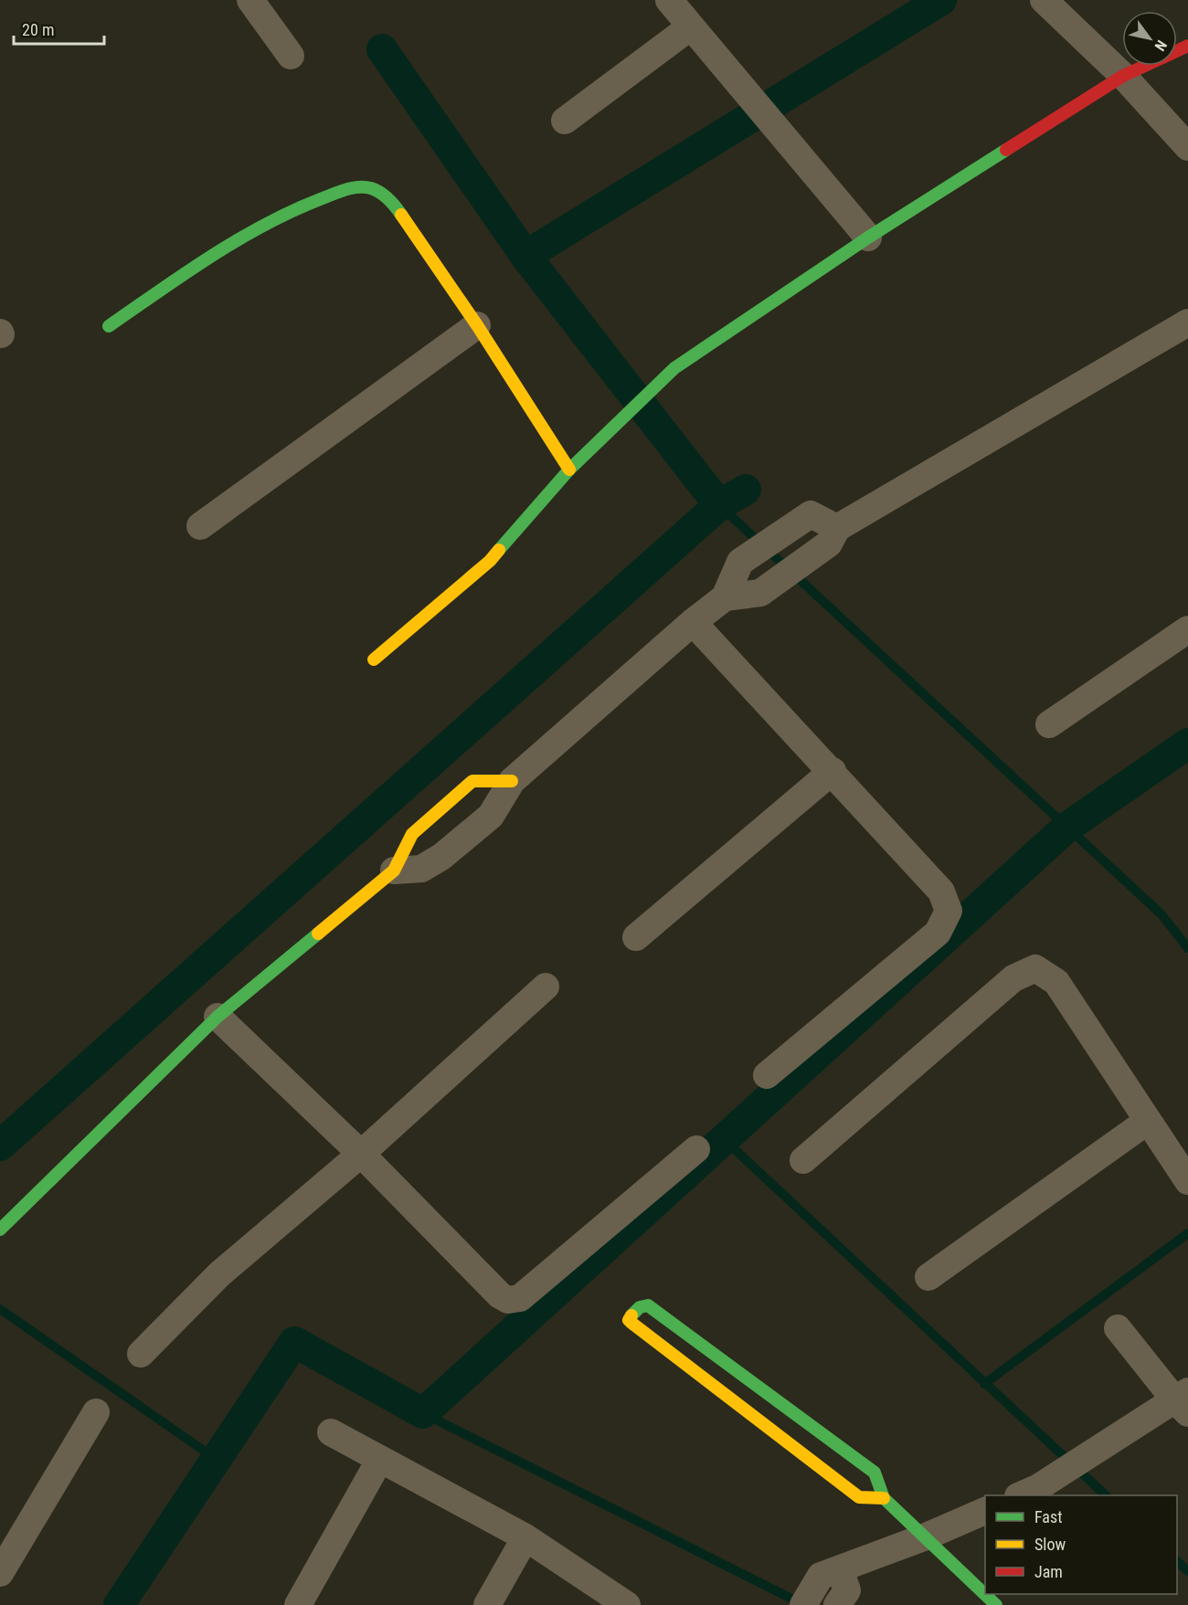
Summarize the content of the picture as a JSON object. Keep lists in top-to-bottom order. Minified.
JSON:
{"legend":["Fast","Slow","Jam"],"scale_bar":"20 m","north":"bottom right"}
